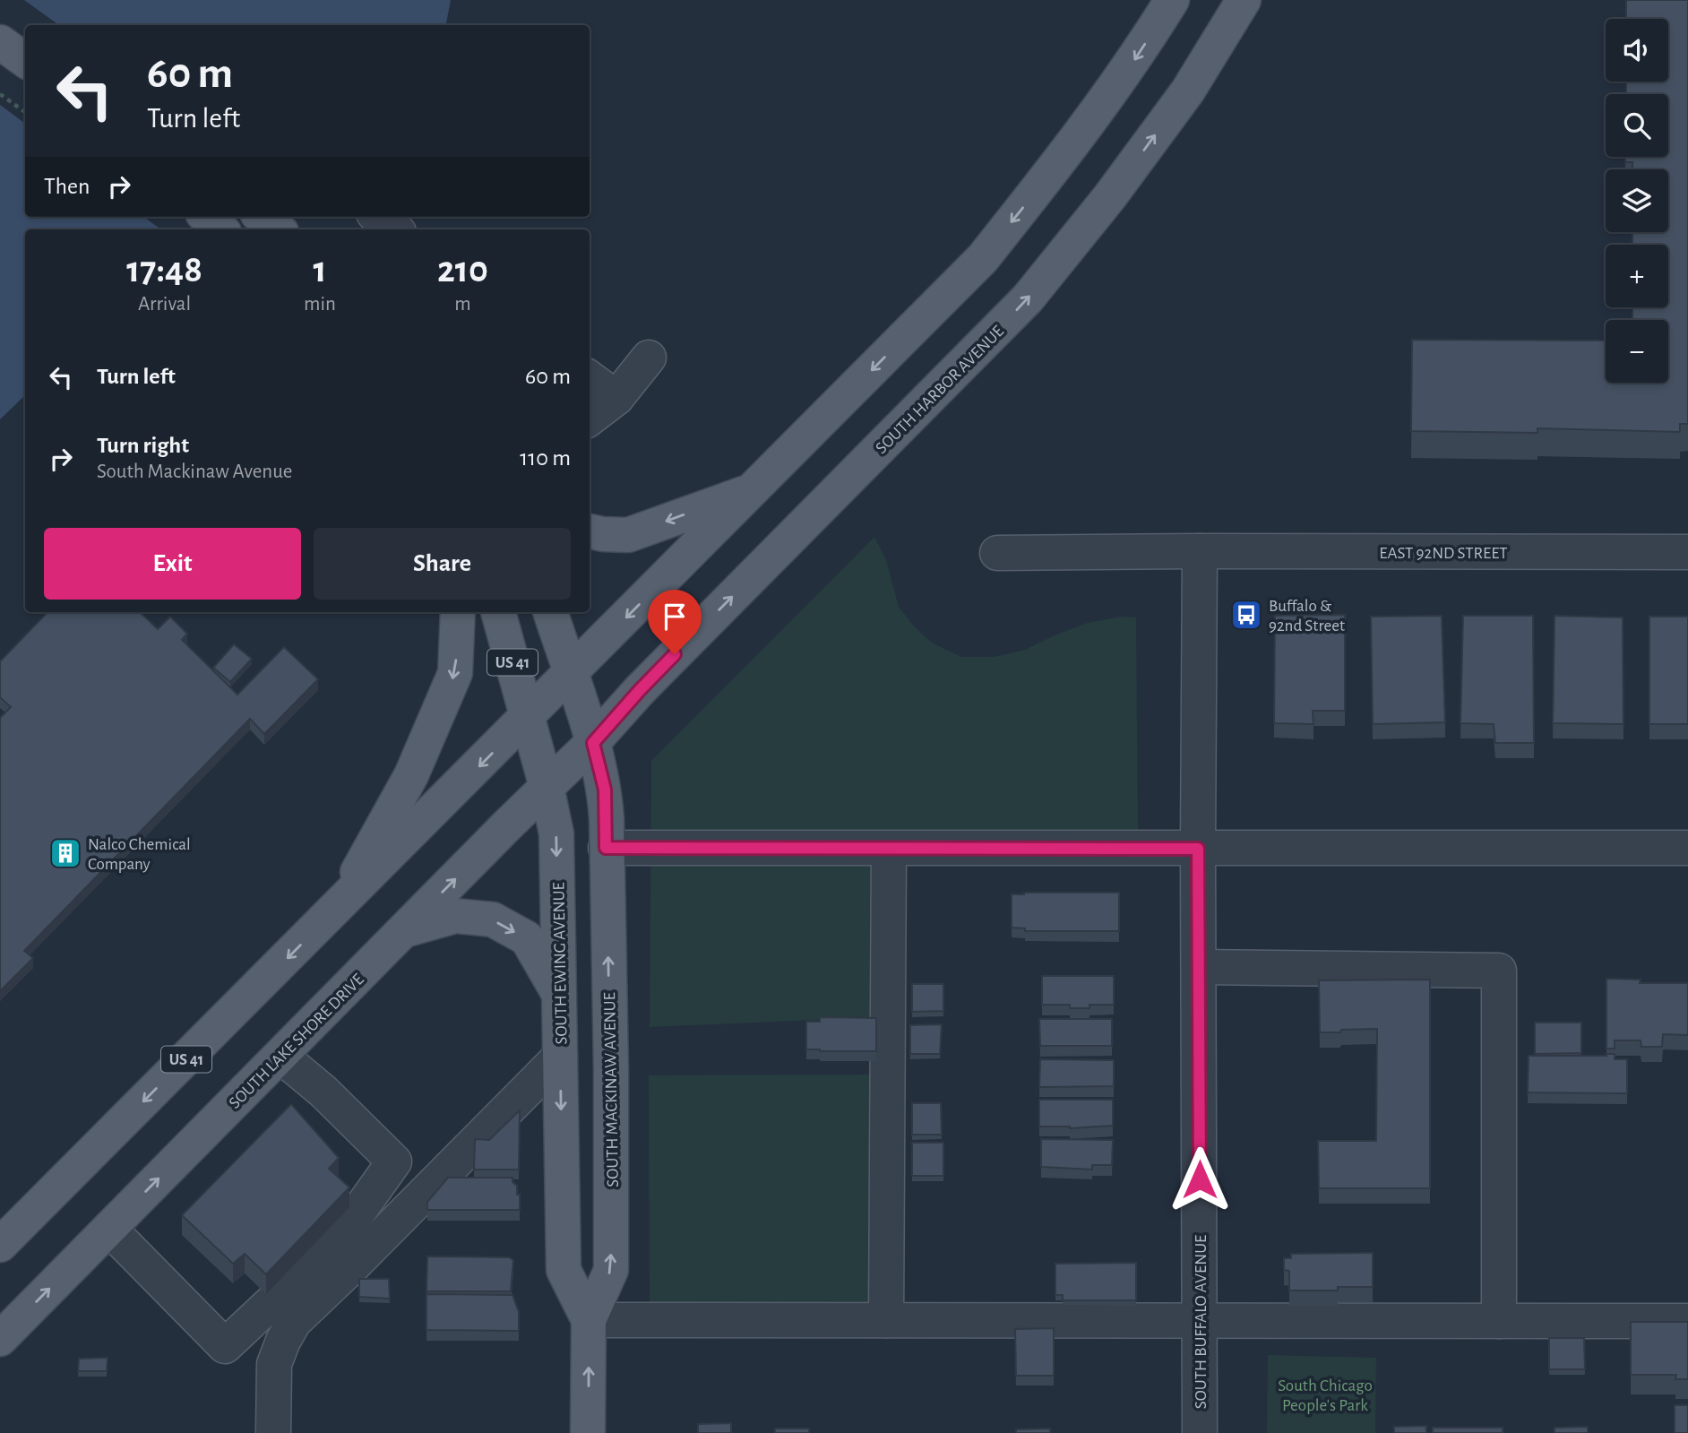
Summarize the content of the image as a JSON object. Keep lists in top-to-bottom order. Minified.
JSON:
{"streets":{"main road":["SOUTH HARBOR AVENUE","US 41","SOUTH EWING AVENUE","SOUTH LAKE SHORE DRIVE","SOUTH MACKINAW AVENUE"],"street":["EAST 92ND STREET","SOUTH BUFFALO AVENUE"]},"crossings":[["SOUTH HARBOR AVENUE","US 41"],["SOUTH HARBOR AVENUE","SOUTH LAKE SHORE DRIVE"],["SOUTH HARBOR AVENUE","SOUTH MACKINAW AVENUE"],["EAST 92ND STREET","SOUTH BUFFALO AVENUE"],["US 41","SOUTH EWING AVENUE"],["US 41","SOUTH LAKE SHORE DRIVE"],["US 41","SOUTH MACKINAW AVENUE"],["SOUTH EWING AVENUE","SOUTH LAKE SHORE DRIVE"],["SOUTH EWING AVENUE","SOUTH MACKINAW AVENUE"],["SOUTH LAKE SHORE DRIVE","SOUTH MACKINAW AVENUE"]],"one_way":["SOUTH EWING AVENUE","SOUTH MACKINAW AVENUE"],"parks":["South Chicago People's Park"],"places":{"bus stop":["Buffalo & 92nd Street"],"building":["Nalco Chemical Company"]},"page":{"map_buttons":["+","−"],"turn":["60 m","Turn left"],"then":"Then","eta":["17:48","Arrival","1","min","210","m"],"list":[{"name":"Turn left","value":"60 m"},{"name":"Turn right","note":"South Mackinaw Avenue","value":"110 m"}],"buttons":["Exit","Share"]}}
